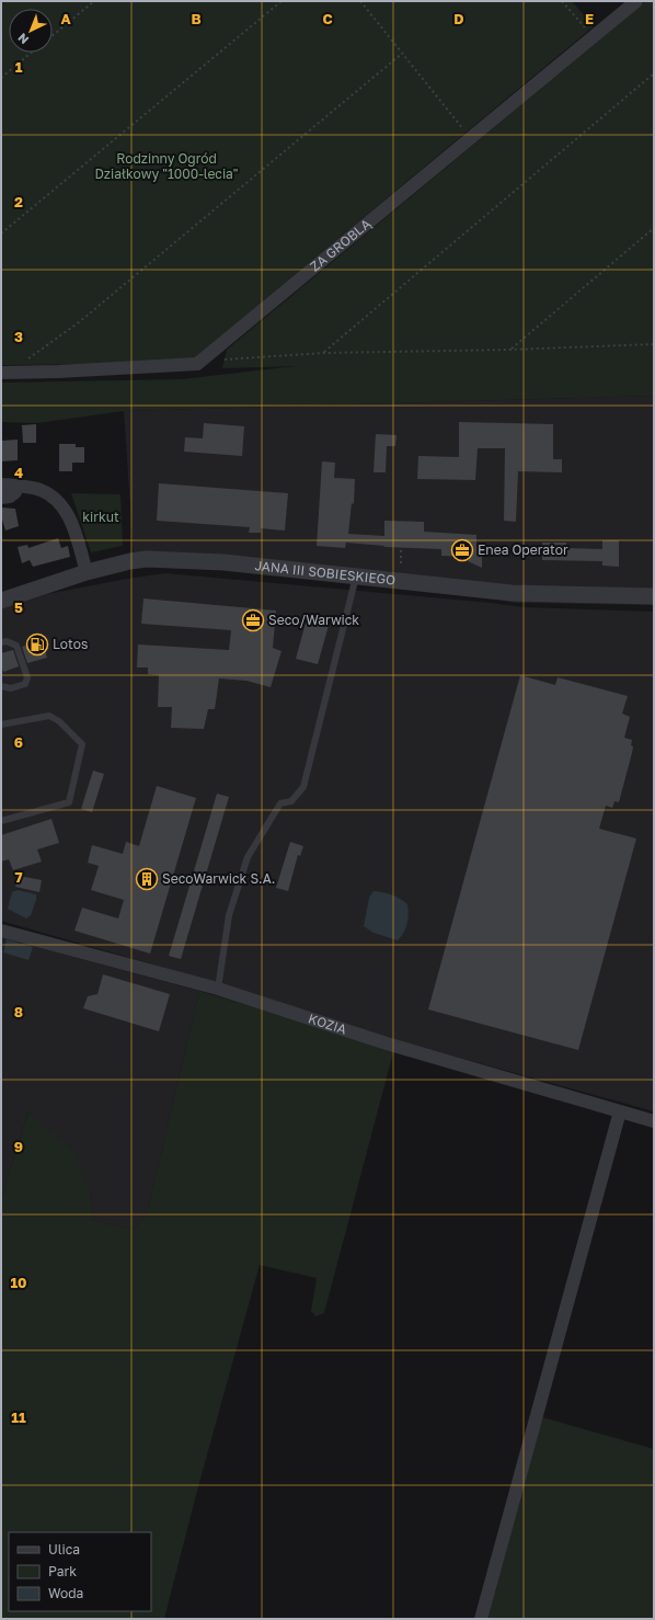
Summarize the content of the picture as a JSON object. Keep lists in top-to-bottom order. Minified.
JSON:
{"streets":{"street":["ZA GROBLĄ","JANA III SOBIESKIEGO","KOZIA"]},"parks":["Rodzinny Ogród Działkowy \"1000-lecia\"","kirkut"],"places":{"office":["Enea Operator","Seco/Warwick"],"fuel station":["Lotos"],"building":["SecoWarwick S.A."]},"legend":["Ulica","Park","Woda"],"north":"bottom left","grid":{"columns":["A","B","C","D","E"],"rows":["1","2","3","4","5","6","7","8","9","10","11"]}}
